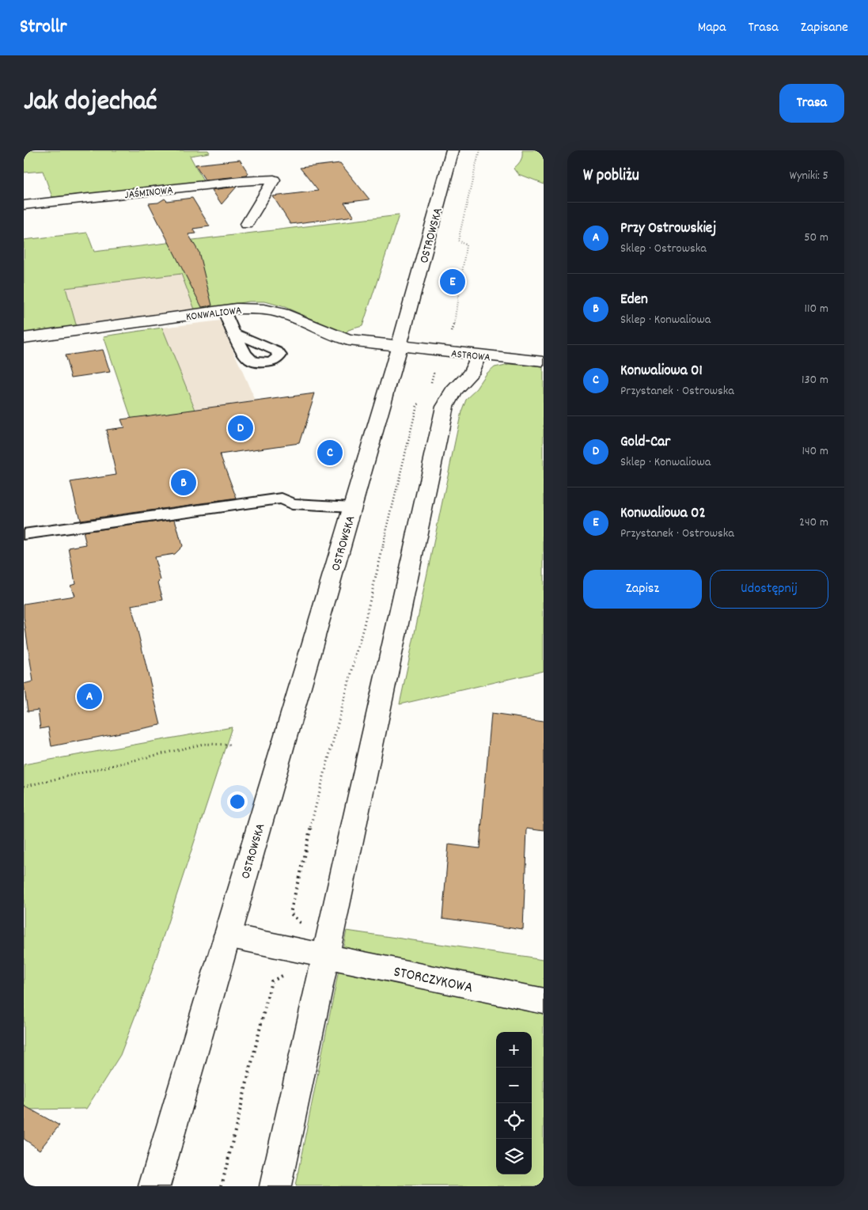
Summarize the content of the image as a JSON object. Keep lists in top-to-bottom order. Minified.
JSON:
{"streets":{"street":["JAŚMINOWA","OSTROWSKA","KONWALIOWA","ASTROWA","STORCZYKOWA"]},"crossings":[["OSTROWSKA","KONWALIOWA"],["OSTROWSKA","ASTROWA"],["KONWALIOWA","ASTROWA"]],"page":{"header":"Strollr","nav":["Mapa","Trasa","Zapisane"],"title":"Jak dojechać","buttons":["Trasa",["Zapisz","Udostępnij"]],"heading":["W pobliżu","Wyniki: 5"],"list":[{"mark":"A","name":"Przy Ostrowskiej","note":"Sklep · Ostrowska","value":"50 m"},{"mark":"B","name":"Eden","note":"Sklep · Konwaliowa","value":"110 m"},{"mark":"C","name":"Konwaliowa 01","note":"Przystanek · Ostrowska","value":"130 m"},{"mark":"D","name":"Gold-Car","note":"Sklep · Konwaliowa","value":"140 m"},{"mark":"E","name":"Konwaliowa 02","note":"Przystanek · Ostrowska","value":"240 m"}],"pins":["E","D","C","B","A"],"map_buttons":["+","−"]}}
